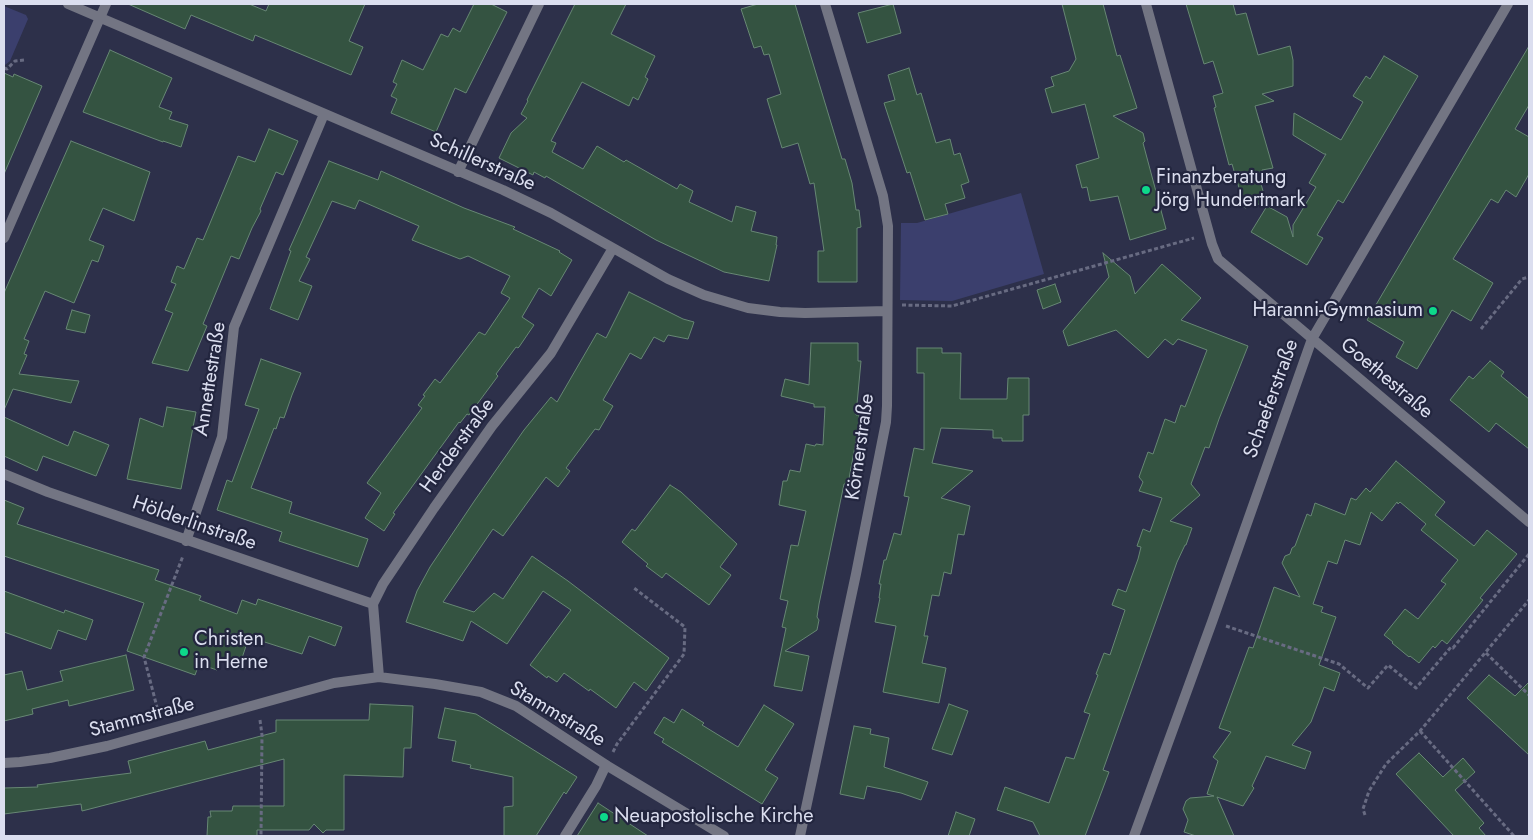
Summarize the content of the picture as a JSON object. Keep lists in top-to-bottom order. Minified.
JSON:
{"streets":{"street":["Schillerstraße","Annettestraße","Goethestraße","Schaeferstraße","Herderstraße","Körnerstraße","Hölderlinstraße","Stammstraße"]},"crossings":[["Schillerstraße","Annettestraße"],["Schillerstraße","Herderstraße"],["Schillerstraße","Körnerstraße"],["Annettestraße","Hölderlinstraße"],["Goethestraße","Schaeferstraße"],["Herderstraße","Hölderlinstraße"],["Herderstraße","Stammstraße"]],"places":["Finanzberatung Jörg Hundertmark","Haranni-Gymnasium","Christen in Herne","Neuapostolische Kirche"]}
